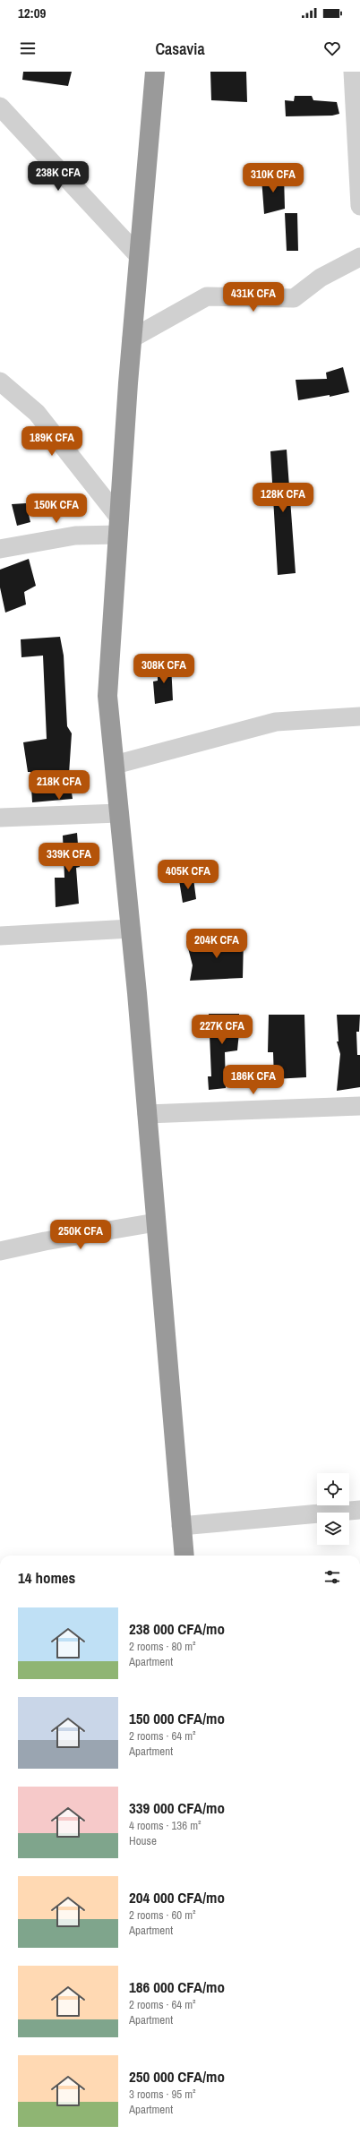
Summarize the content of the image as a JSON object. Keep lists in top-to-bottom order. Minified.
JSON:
{"page":{"status":"12:09","header":"Casavia","price":["238K CFA","310K CFA","431K CFA","189K CFA","128K CFA","150K CFA","308K CFA","218K CFA","339K CFA","405K CFA","204K CFA","227K CFA","186K CFA","250K CFA"],"heading":"14 homes","list":[{"name":"238 000 CFA/mo","note":"2 rooms · 80 m² · Apartment"},{"name":"150 000 CFA/mo","note":"2 rooms · 64 m² · Apartment"},{"name":"339 000 CFA/mo","note":"4 rooms · 136 m² · House"},{"name":"204 000 CFA/mo","note":"2 rooms · 60 m² · Apartment"},{"name":"186 000 CFA/mo","note":"2 rooms · 64 m² · Apartment"},{"name":"250 000 CFA/mo","note":"3 rooms · 95 m² · Apartment"}]}}
